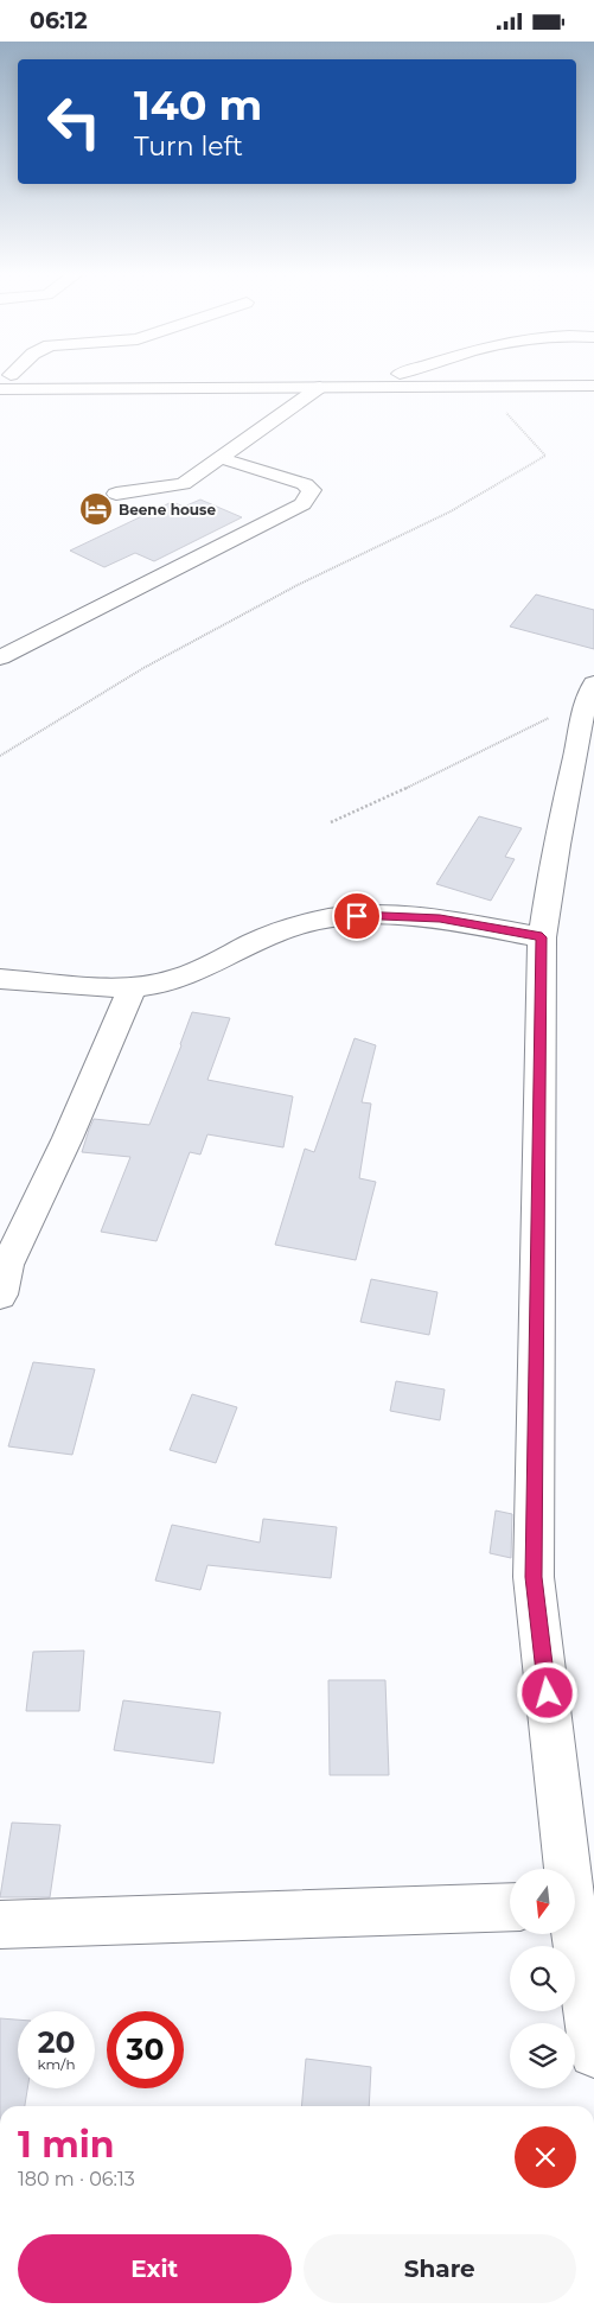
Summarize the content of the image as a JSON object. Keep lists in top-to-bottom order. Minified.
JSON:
{"places":{"hotel":["Beene house"]},"north":"bottom","page":{"status":"06:12","turn":["140 m","Turn left"],"speed":"20 km/h","limit":"30","heading":["1 min","180 m · 06:13"],"buttons":["Exit","Share"]}}
